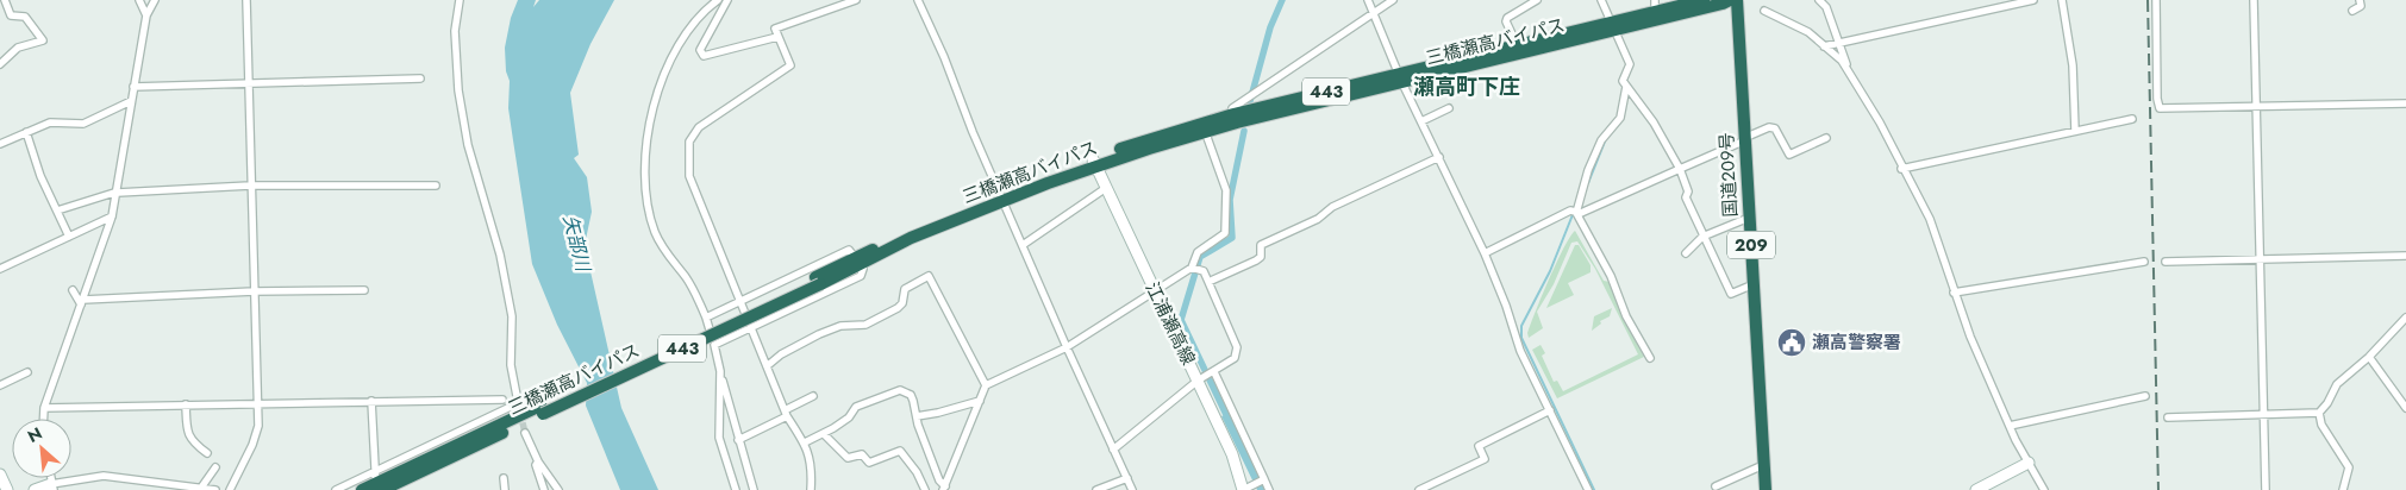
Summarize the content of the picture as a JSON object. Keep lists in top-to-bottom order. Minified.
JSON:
{"streets":{"highway":["三橋瀬高バイパス","443","国道209号","209"],"main road":["江浦瀬高線"]},"crossings":[["三橋瀬高バイパス","江浦瀬高線"]],"districts":["瀬高町下庄"],"water":["矢部川"],"places":{"public building":["瀬高警察署"]},"north":"top left"}
